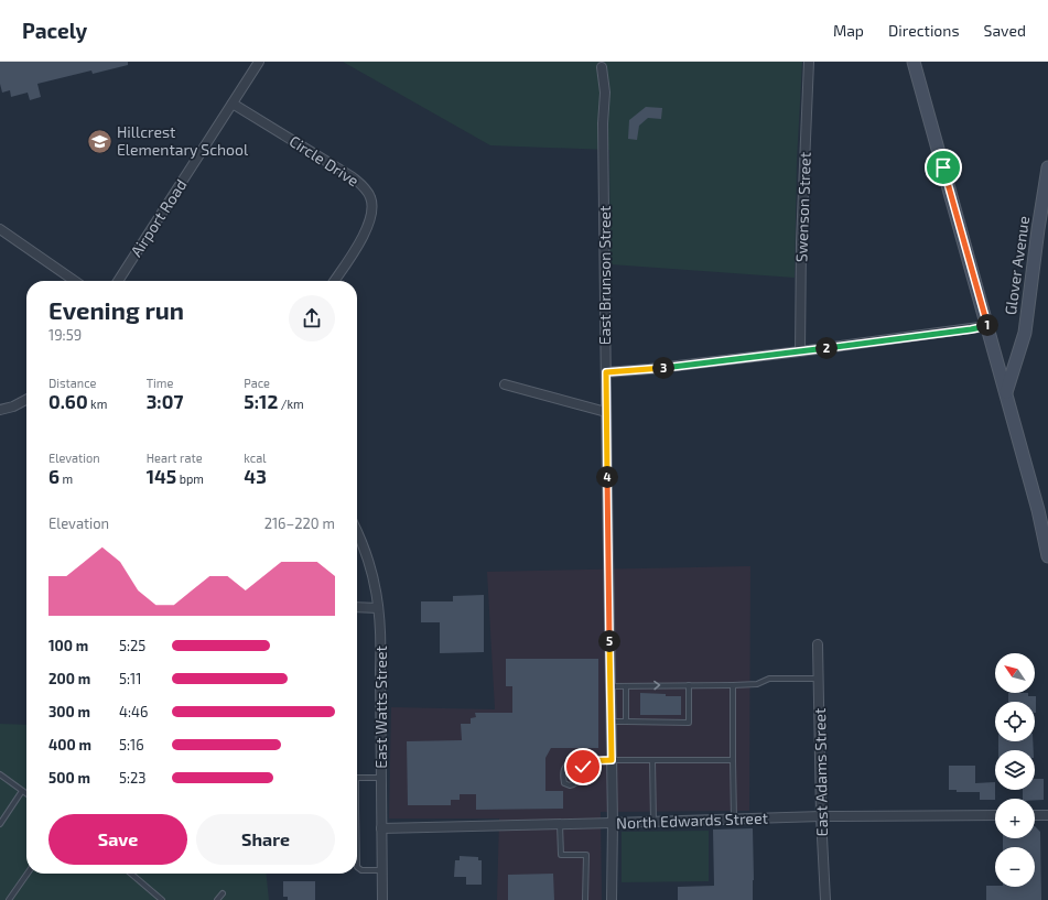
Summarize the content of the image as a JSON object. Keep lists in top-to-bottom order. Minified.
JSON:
{"streets":{"main road":["Glover Avenue"],"street":["Circle Drive","Swenson Street","Airport Road","East Brunson Street","East Watts Street","East Adams Street","North Edwards Street"]},"crossings":[["Circle Drive","Airport Road"],["East Brunson Street","North Edwards Street"],["East Watts Street","North Edwards Street"],["East Adams Street","North Edwards Street"]],"places":{"school or university":["Hillcrest Elementary School"]},"north":"top left","page":{"header":"Pacely","nav":["Map","Directions","Saved"],"heading":["Evening run","19:59"],"pins":["1","2","3","4","5"],"stats":[["Distance","0.60 km"],["Time","3:07"],["Pace","5:12 /km"],["Elevation","6 m"],["Heart rate","145 bpm"],["kcal","43"]],"chart":["Elevation","216–220 m"],"list":[{"name":"100 m","note":"5:25"},{"name":"200 m","note":"5:11"},{"name":"300 m","note":"4:46"},{"name":"400 m","note":"5:16"},{"name":"500 m","note":"5:23"}],"map_buttons":["+","−"],"buttons":["Save","Share"]}}
